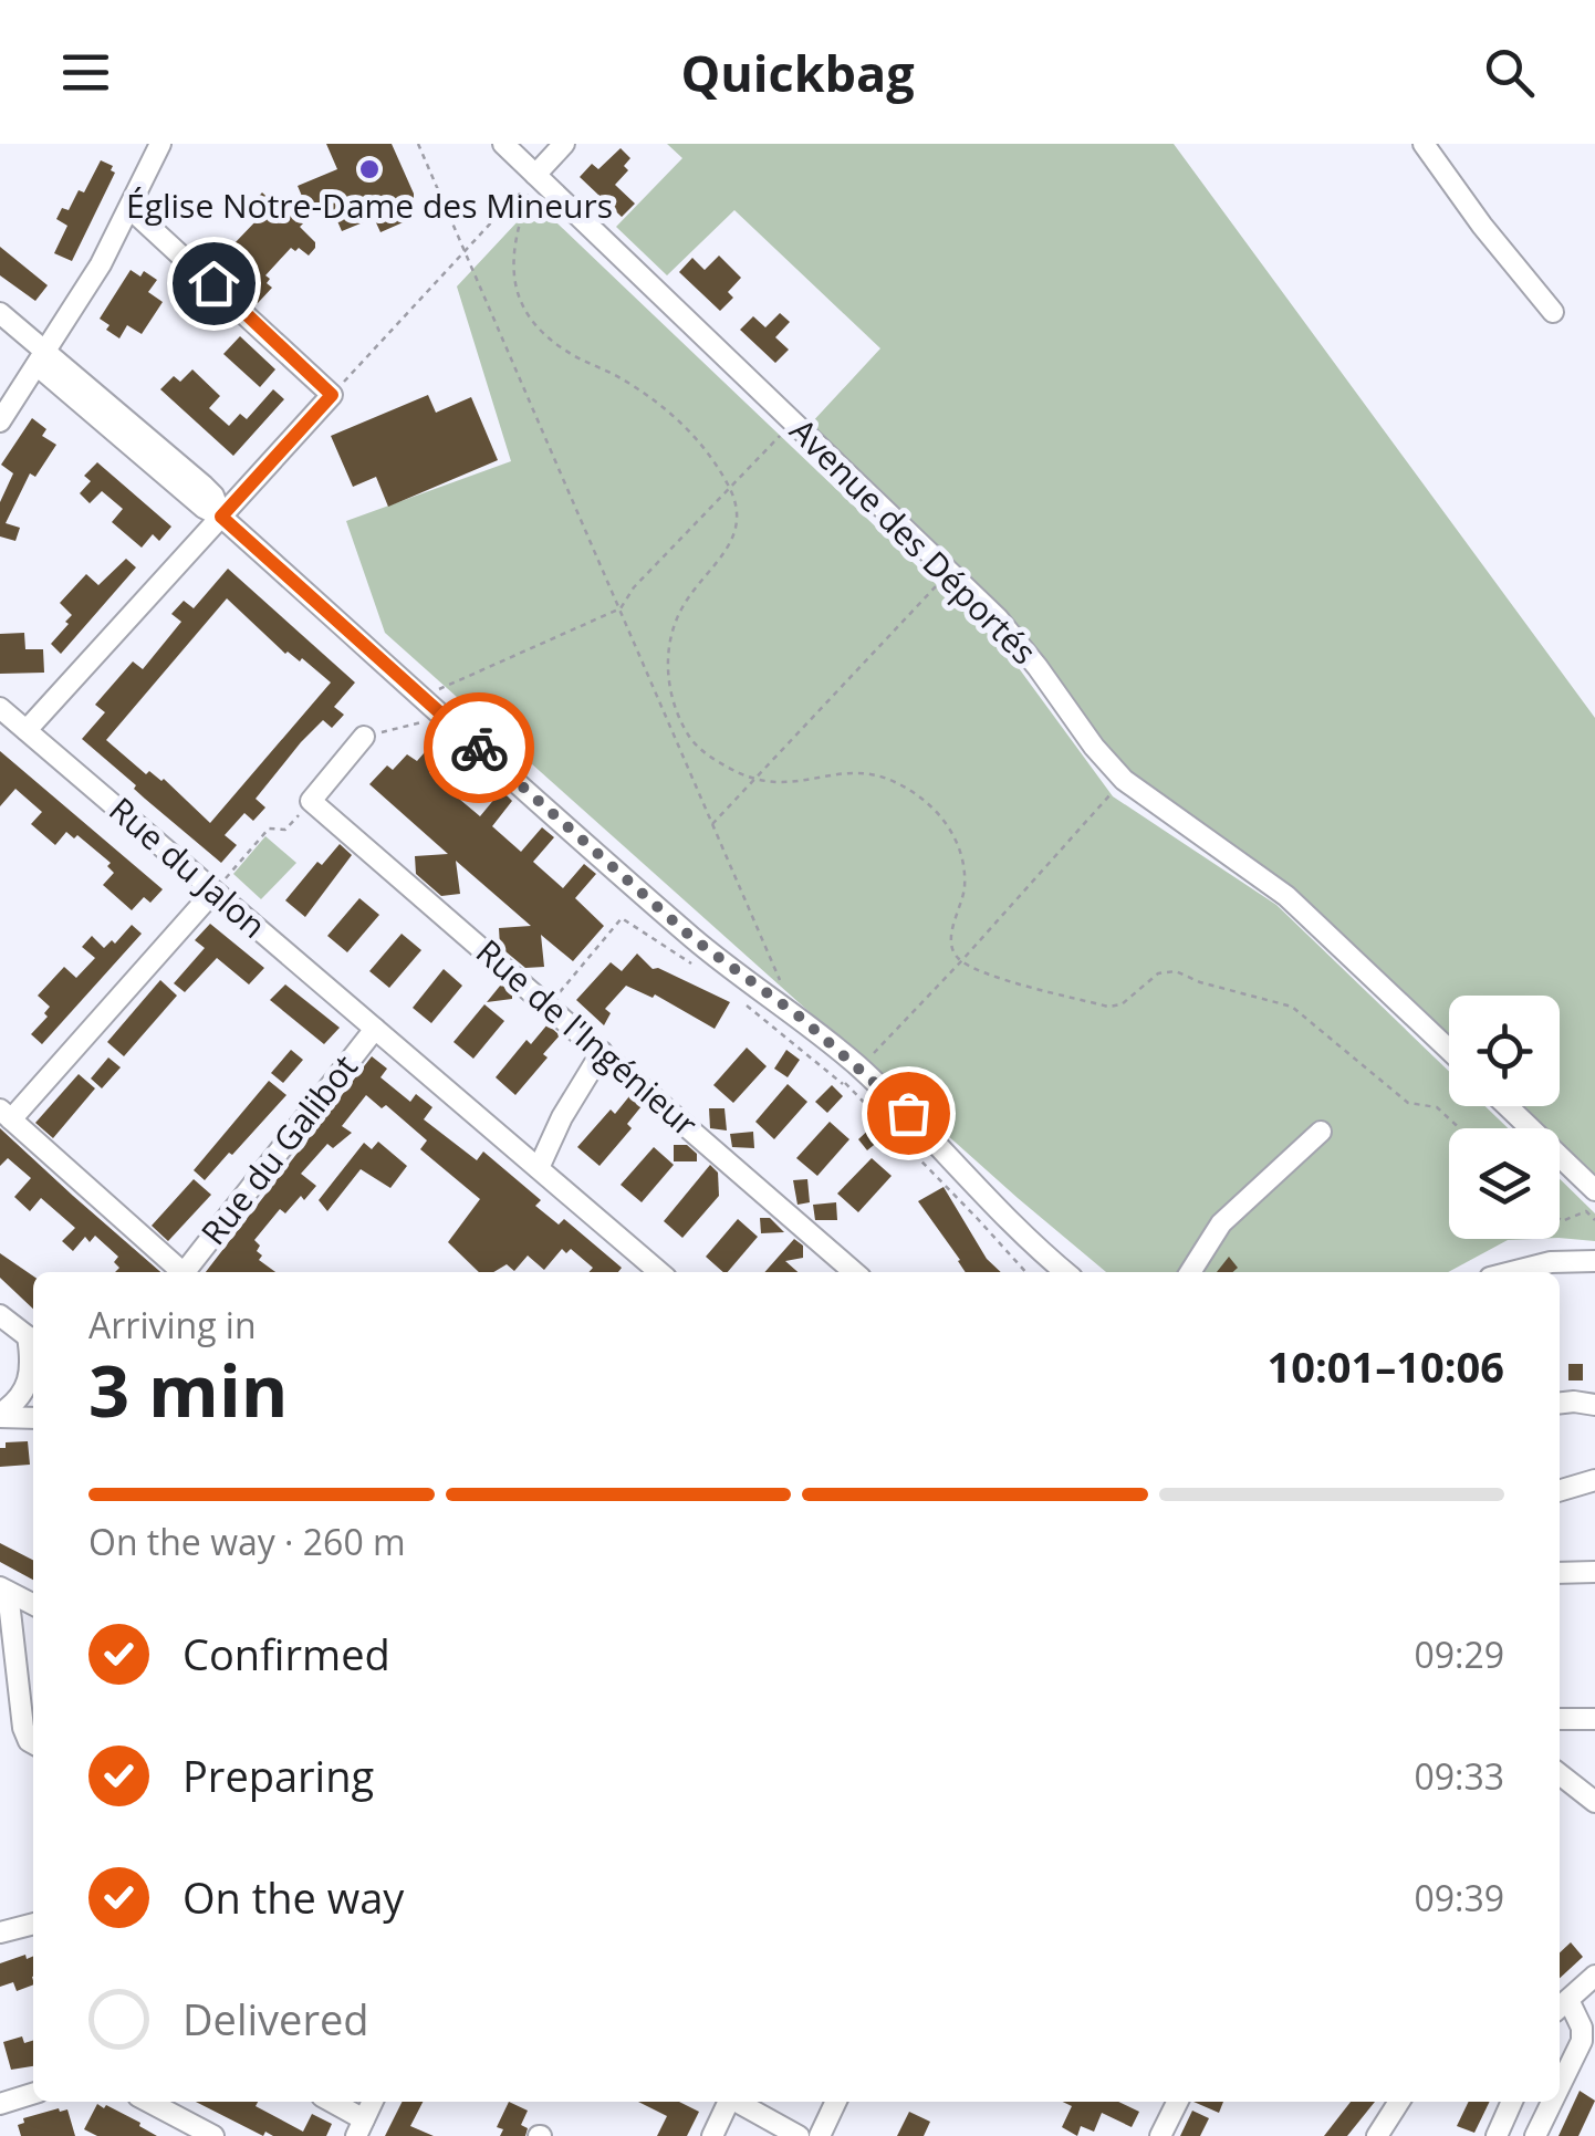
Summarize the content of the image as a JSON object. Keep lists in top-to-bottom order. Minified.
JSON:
{"streets":{"street":["Avenue des Déportés","Rue du Jalon","Rue de l'Ingénieur","Rue du Galibot"]},"crossings":[["Rue du Jalon","Rue du Galibot"]],"places":["Église Notre-Dame des Mineurs"],"page":{"header":"Quickbag","heading":["3 min","Arriving in","10:01–10:06"],"bar":"On the way · 260 m","list":[["Confirmed","09:29"],["Preparing","09:33"],["On the way","09:39"],"Delivered"]}}
